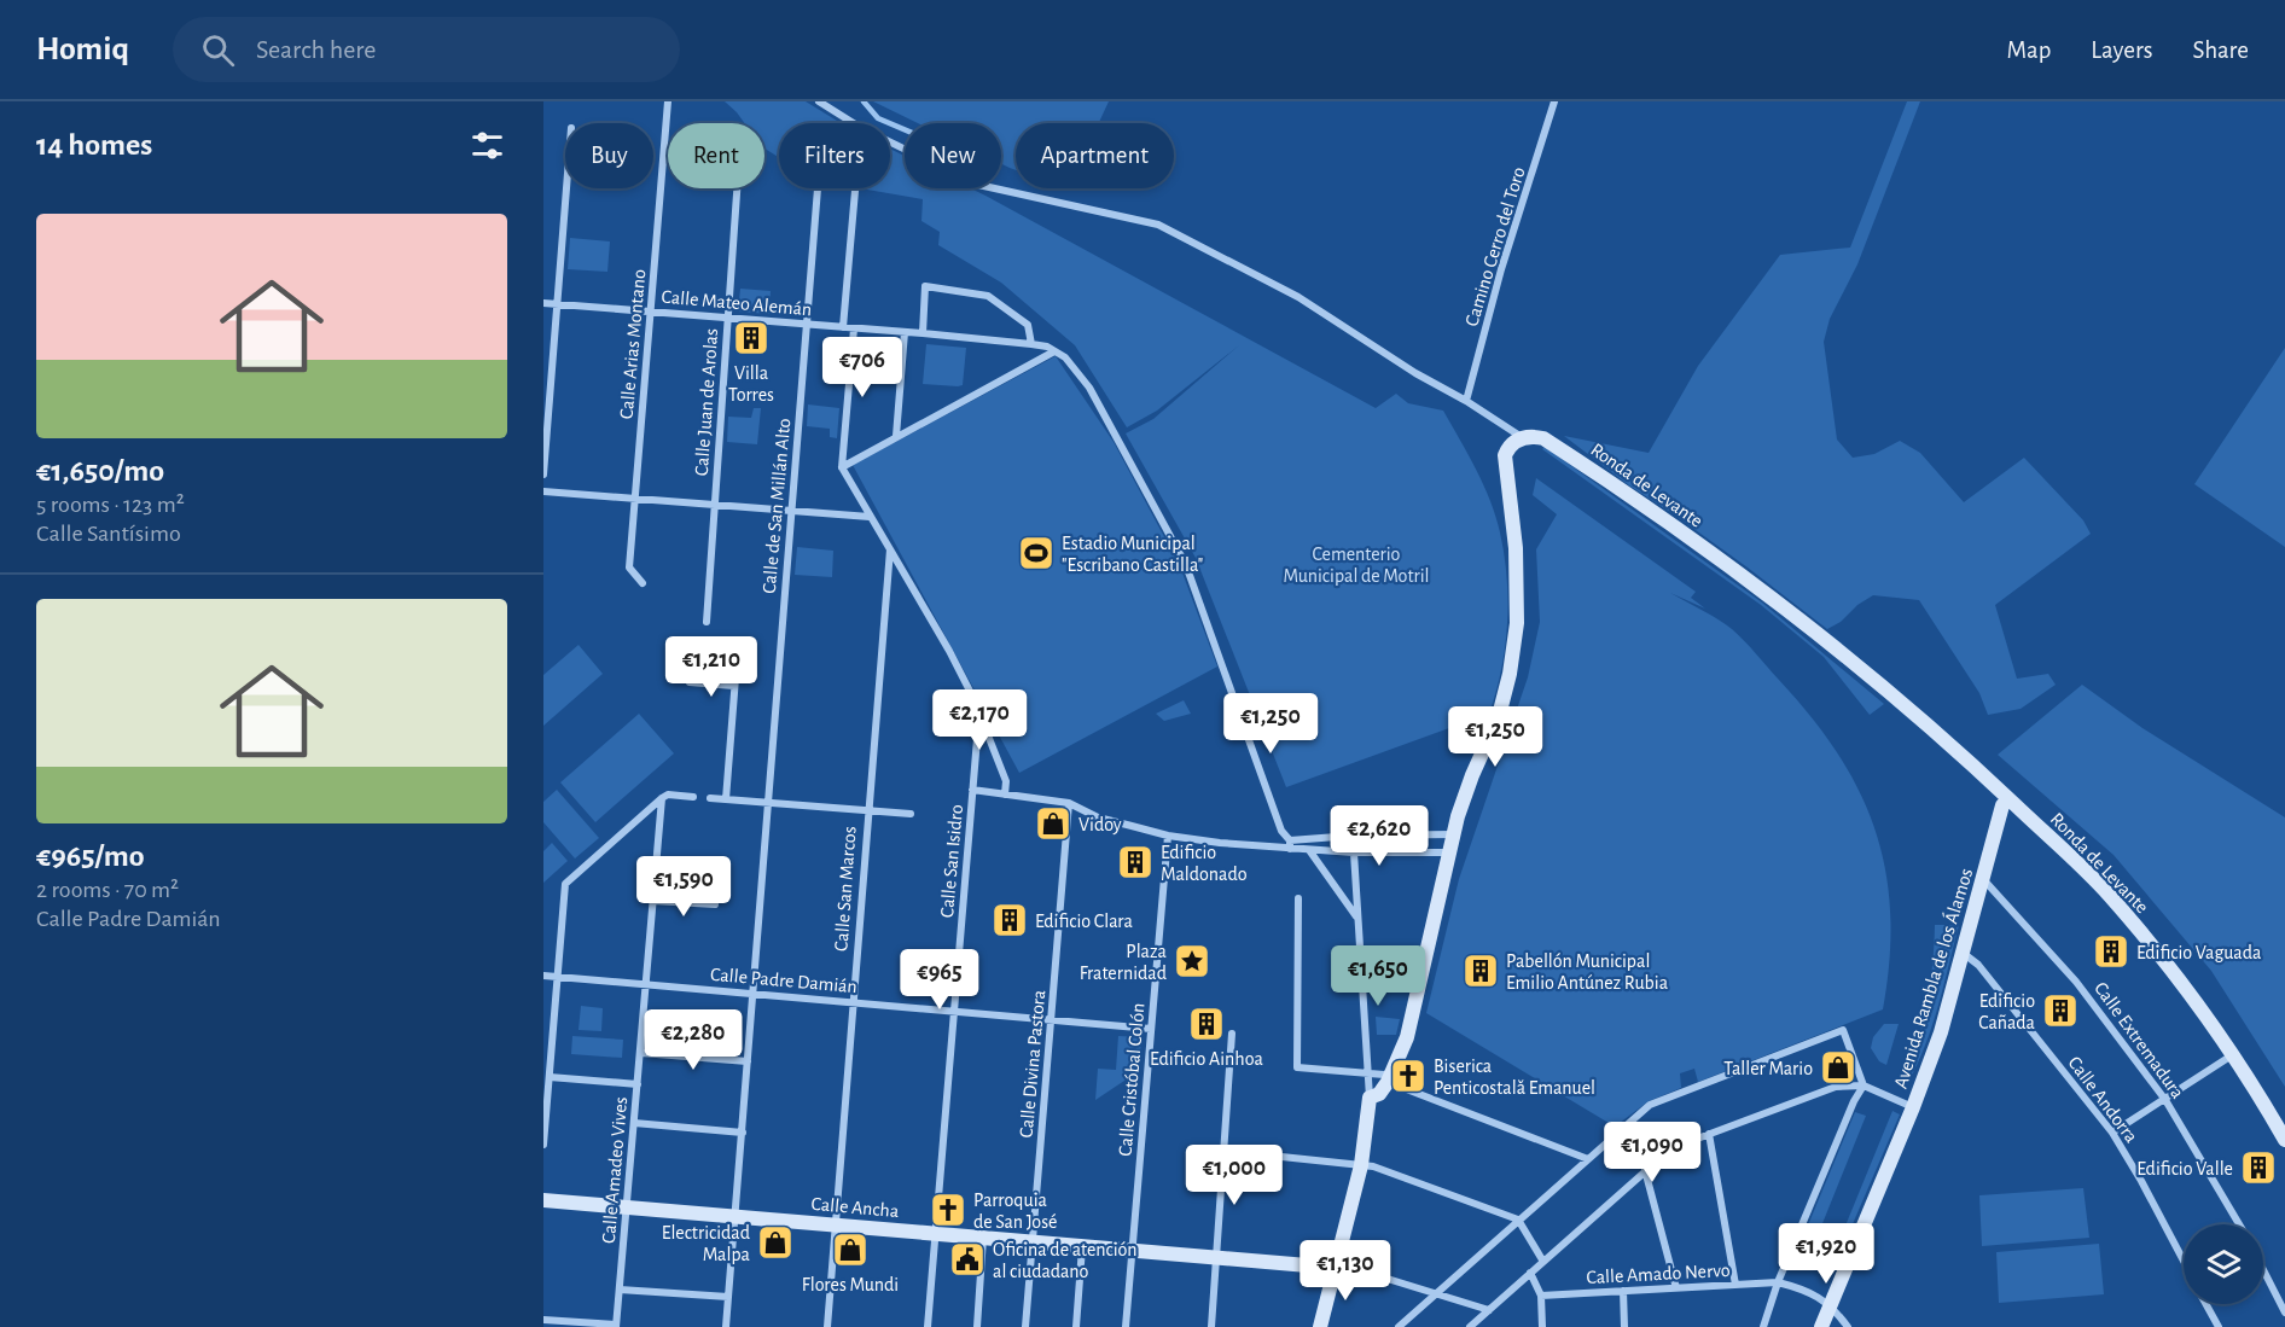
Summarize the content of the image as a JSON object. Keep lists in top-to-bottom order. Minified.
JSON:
{"streets":{"main road":["Ronda de Levante","Avenida Rambla de los Álamos","Calle Ancha"],"street":["Camino Cerro del Toro","Calle Mateo Alemán","Calle Arias Montano","Calle Juan de Arolas","Calle de San Millán Alto","Calle San Isidro","Calle San Marcos","Calle Padre Damián","Calle Extremadura","Calle Divina Pastora","Calle Cristóbal Colón","Calle Andorra","Calle Amadeo Vives","Calle Amado Nervo"]},"crossings":[["Camino Cerro del Toro","Ronda de Levante"],["Calle Mateo Alemán","Calle Arias Montano"],["Calle Mateo Alemán","Calle Juan de Arolas"],["Calle Mateo Alemán","Calle de San Millán Alto"],["Ronda de Levante","Avenida Rambla de los Álamos"],["Calle de San Millán Alto","Calle Padre Damián"],["Calle de San Millán Alto","Calle Ancha"],["Calle San Isidro","Calle Padre Damián"],["Calle San Isidro","Calle Ancha"],["Calle San Marcos","Calle Padre Damián"],["Calle San Marcos","Calle Ancha"],["Avenida Rambla de los Álamos","Calle Extremadura"],["Avenida Rambla de los Álamos","Calle Andorra"],["Avenida Rambla de los Álamos","Calle Amado Nervo"],["Calle Padre Damián","Calle Divina Pastora"],["Calle Padre Damián","Calle Cristóbal Colón"],["Calle Padre Damián","Calle Amadeo Vives"],["Calle Divina Pastora","Calle Ancha"],["Calle Cristóbal Colón","Calle Ancha"],["Calle Amadeo Vives","Calle Ancha"]],"parks":["Cementerio Municipal de Motril"],"places":{"building":["Villa Torres","Edificio Maldonado","Edificio Clara","Edificio Vaguada","Pabellón Municipal Emilio Antúnez Rubia","Edificio Cañada","Edificio Ainhoa","Edificio Valle"],"sports":["Estadio Municipal \"Escribano Castilla\""],"shop":["Vidoy","Taller Mario","Electricidad Malpa","Flores Mundi"],"place":["Plaza Fraternidad"],"church":["Biserica Penticostală Emanuel","Parroquia de San José"],"public building":["Oficina de atención al ciudadano"]},"page":{"header":"Homiq","search":"Search here","nav":["Map","Layers","Share"],"heading":"14 homes","chip":["Buy","Rent","Filters","New","Apartment"],"list":[{"name":"€1,650/mo","note":"5 rooms · 123 m² · Calle Santísimo"},{"name":"€965/mo","note":"2 rooms · 70 m² · Calle Padre Damián"}],"price":["€706","€1,210","€2,170","€1,250","€1,250","€2,620","€1,590","€1,650","€965","€2,280","€1,090","€1,000","€1,920","€1,130"]}}
